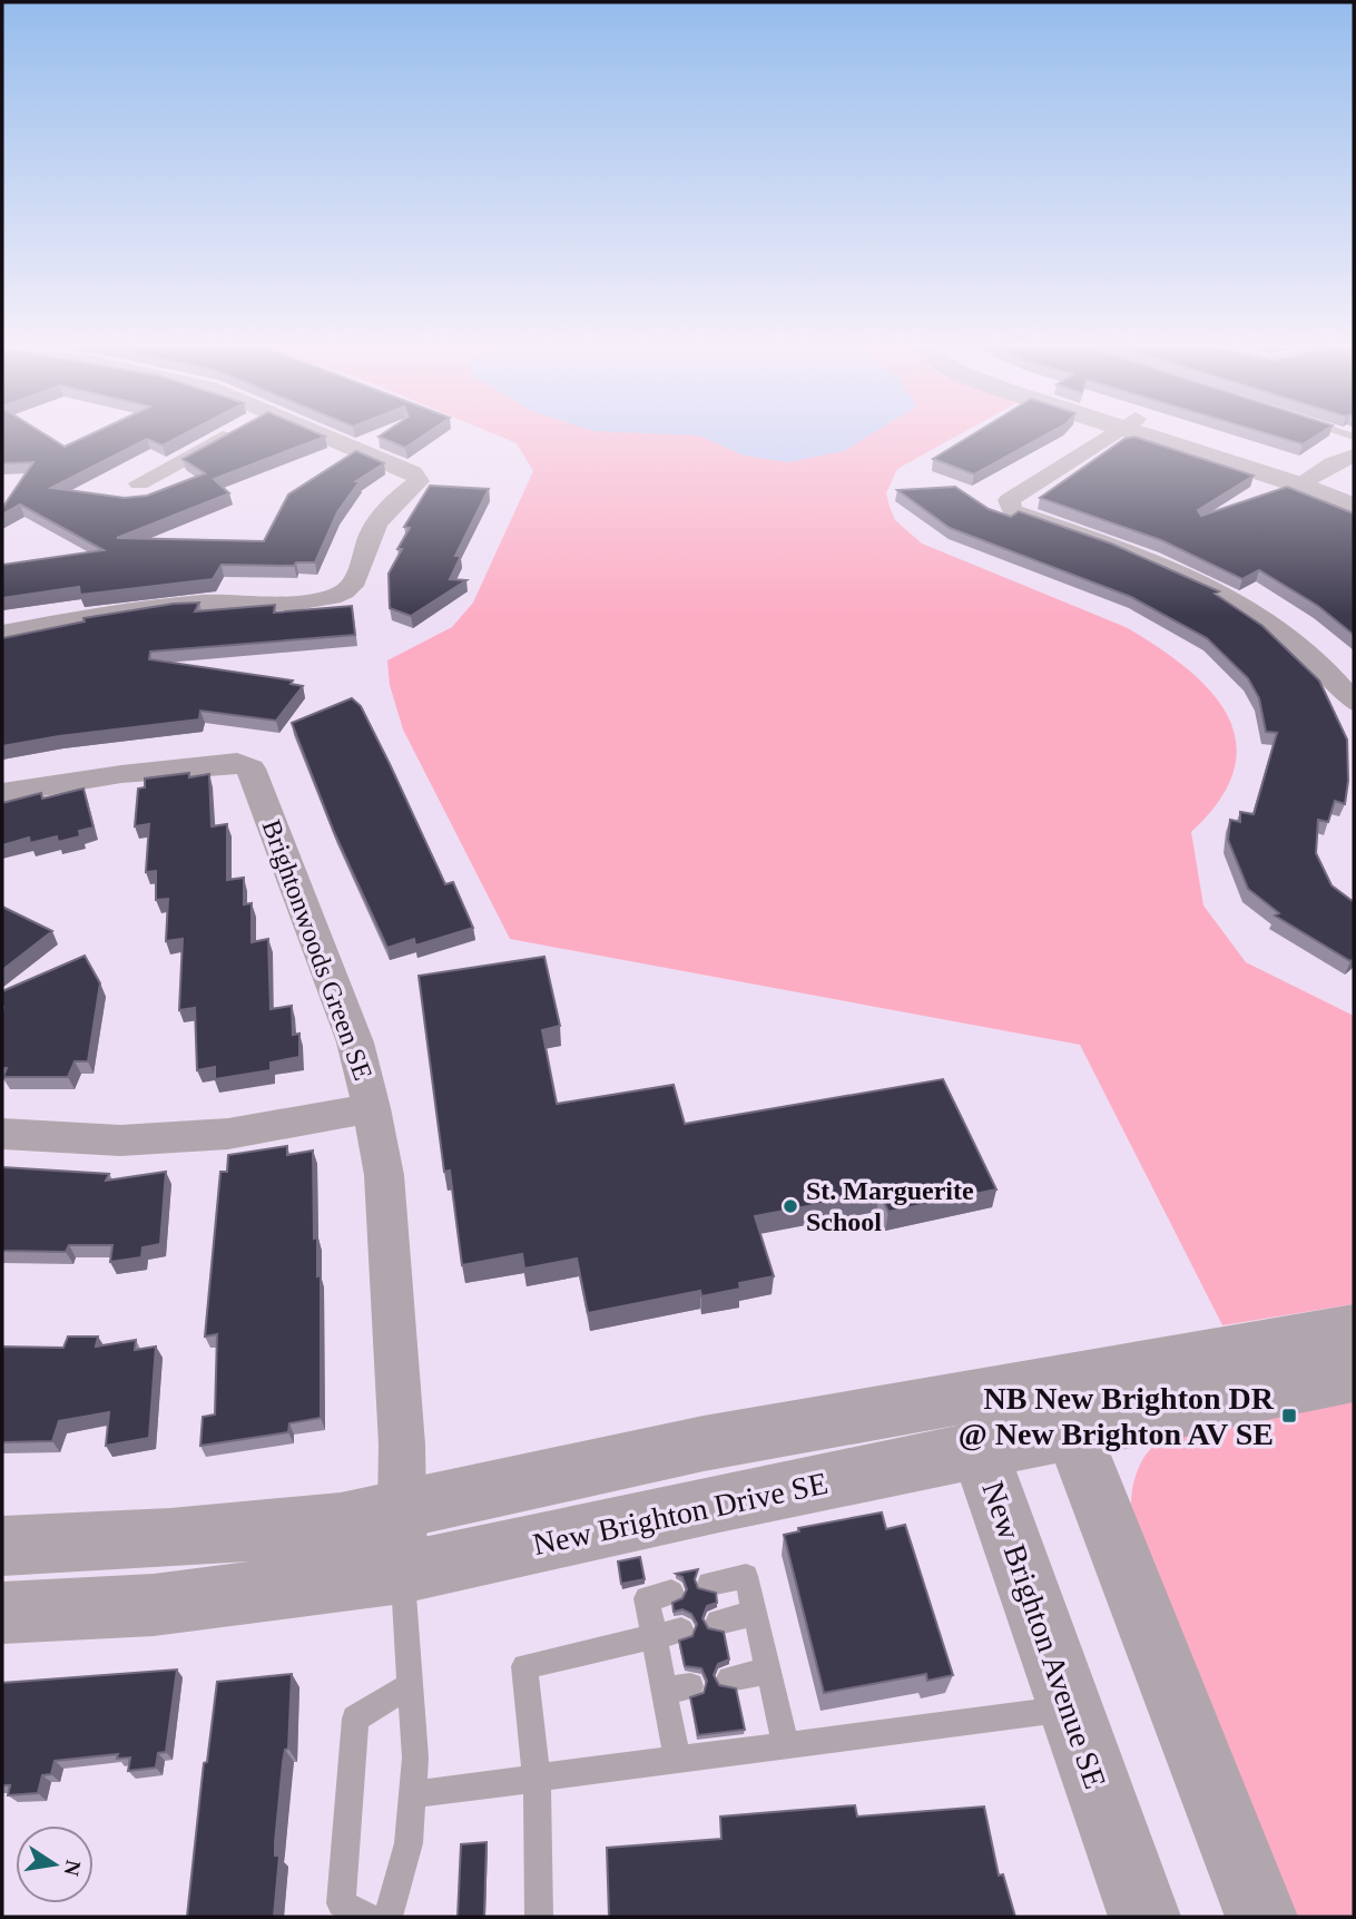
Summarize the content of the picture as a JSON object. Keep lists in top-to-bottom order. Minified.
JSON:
{"streets":{"street":["Brightonwoods Green SE","New Brighton Drive SE","New Brighton Avenue SE"]},"crossings":[["Brightonwoods Green SE","New Brighton Drive SE"],["New Brighton Drive SE","New Brighton Avenue SE"]],"places":{"other":["St. Marguerite School"],"transit":["NB New Brighton DR @ New Brighton AV SE"]},"north":"right"}
